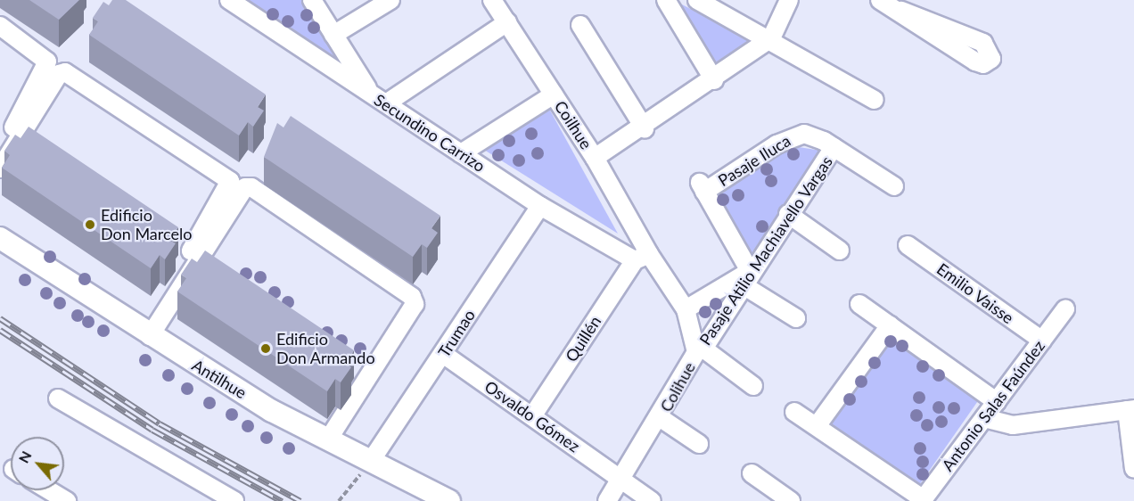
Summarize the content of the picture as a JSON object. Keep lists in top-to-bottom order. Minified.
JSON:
{"streets":{"main road":["Antilhue"],"street":["Coilhue","Secundino Carrizo","Pasaje Iluca","Pasaje Atilio Machiavello Vargas","Emilio Vaisse","Trumao","Quillén","Colihue","Antonio Salas Faúndez","Osvaldo Gómez"]},"crossings":[["Coilhue","Secundino Carrizo"],["Coilhue","Quillén"],["Coilhue","Colihue"],["Secundino Carrizo","Trumao"],["Secundino Carrizo","Quillén"],["Secundino Carrizo","Colihue"],["Pasaje Iluca","Pasaje Atilio Machiavello Vargas"],["Pasaje Atilio Machiavello Vargas","Colihue"],["Emilio Vaisse","Antonio Salas Faúndez"],["Trumao","Antilhue"],["Trumao","Osvaldo Gómez"],["Quillén","Colihue"],["Quillén","Osvaldo Gómez"],["Colihue","Osvaldo Gómez"]],"places":["Edificio Don Marcelo","Edificio Don Armando"],"north":"top left"}
